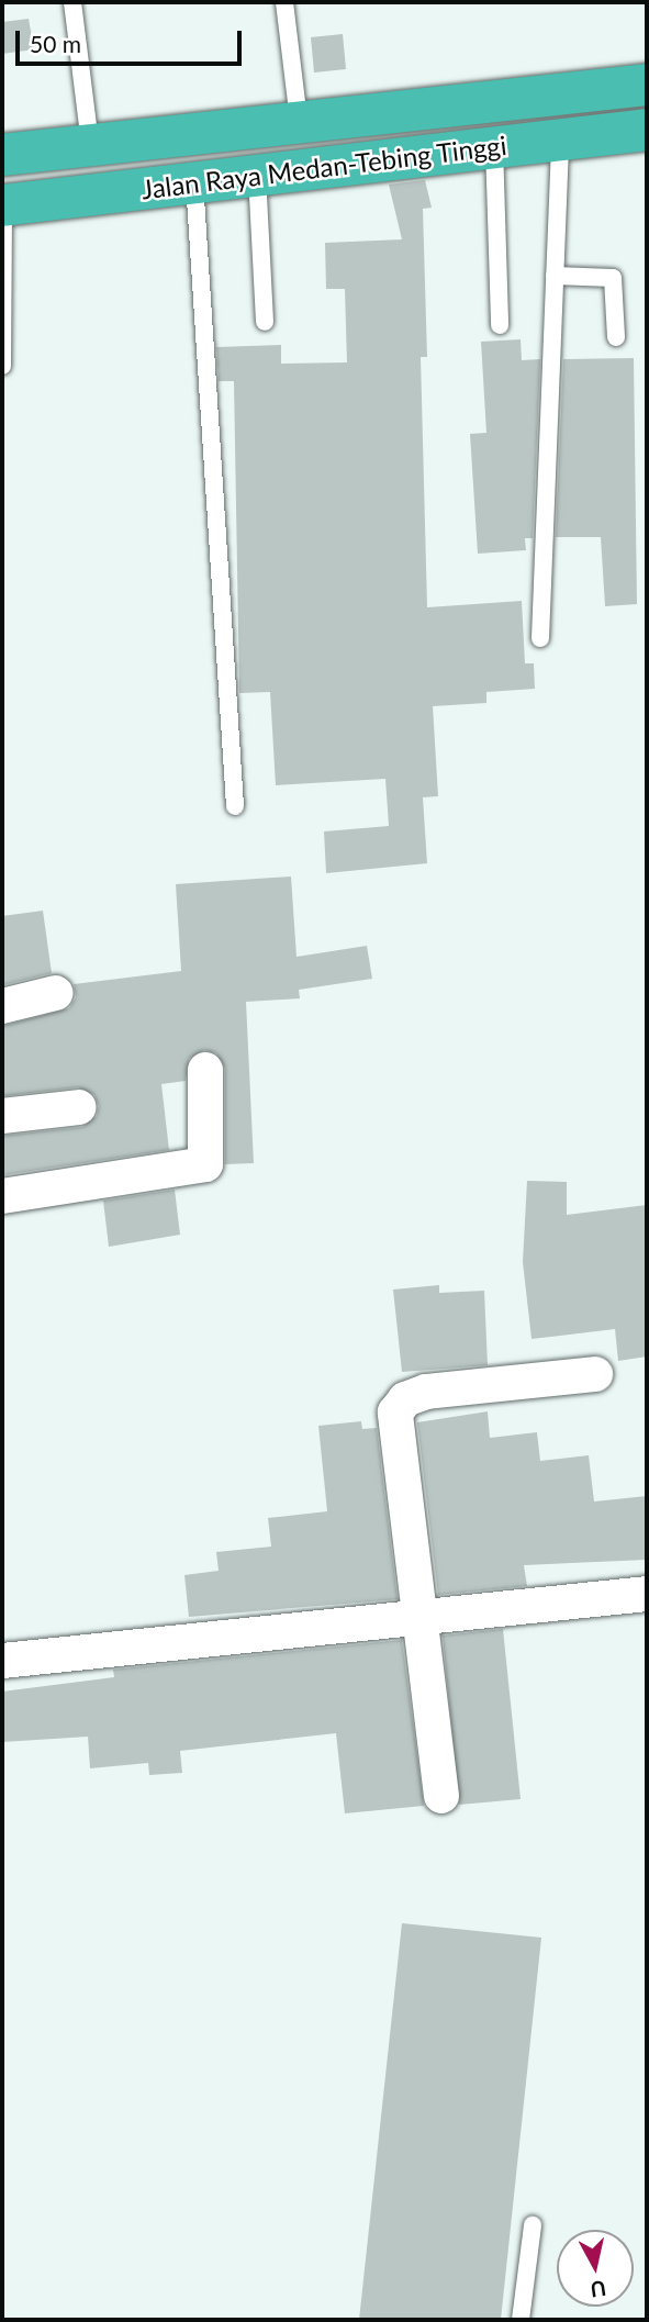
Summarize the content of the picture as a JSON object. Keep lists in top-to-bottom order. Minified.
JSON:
{"streets":{"highway":["Jalan Raya Medan-Tebing Tinggi"]},"scale_bar":"50 m","north":"bottom"}
